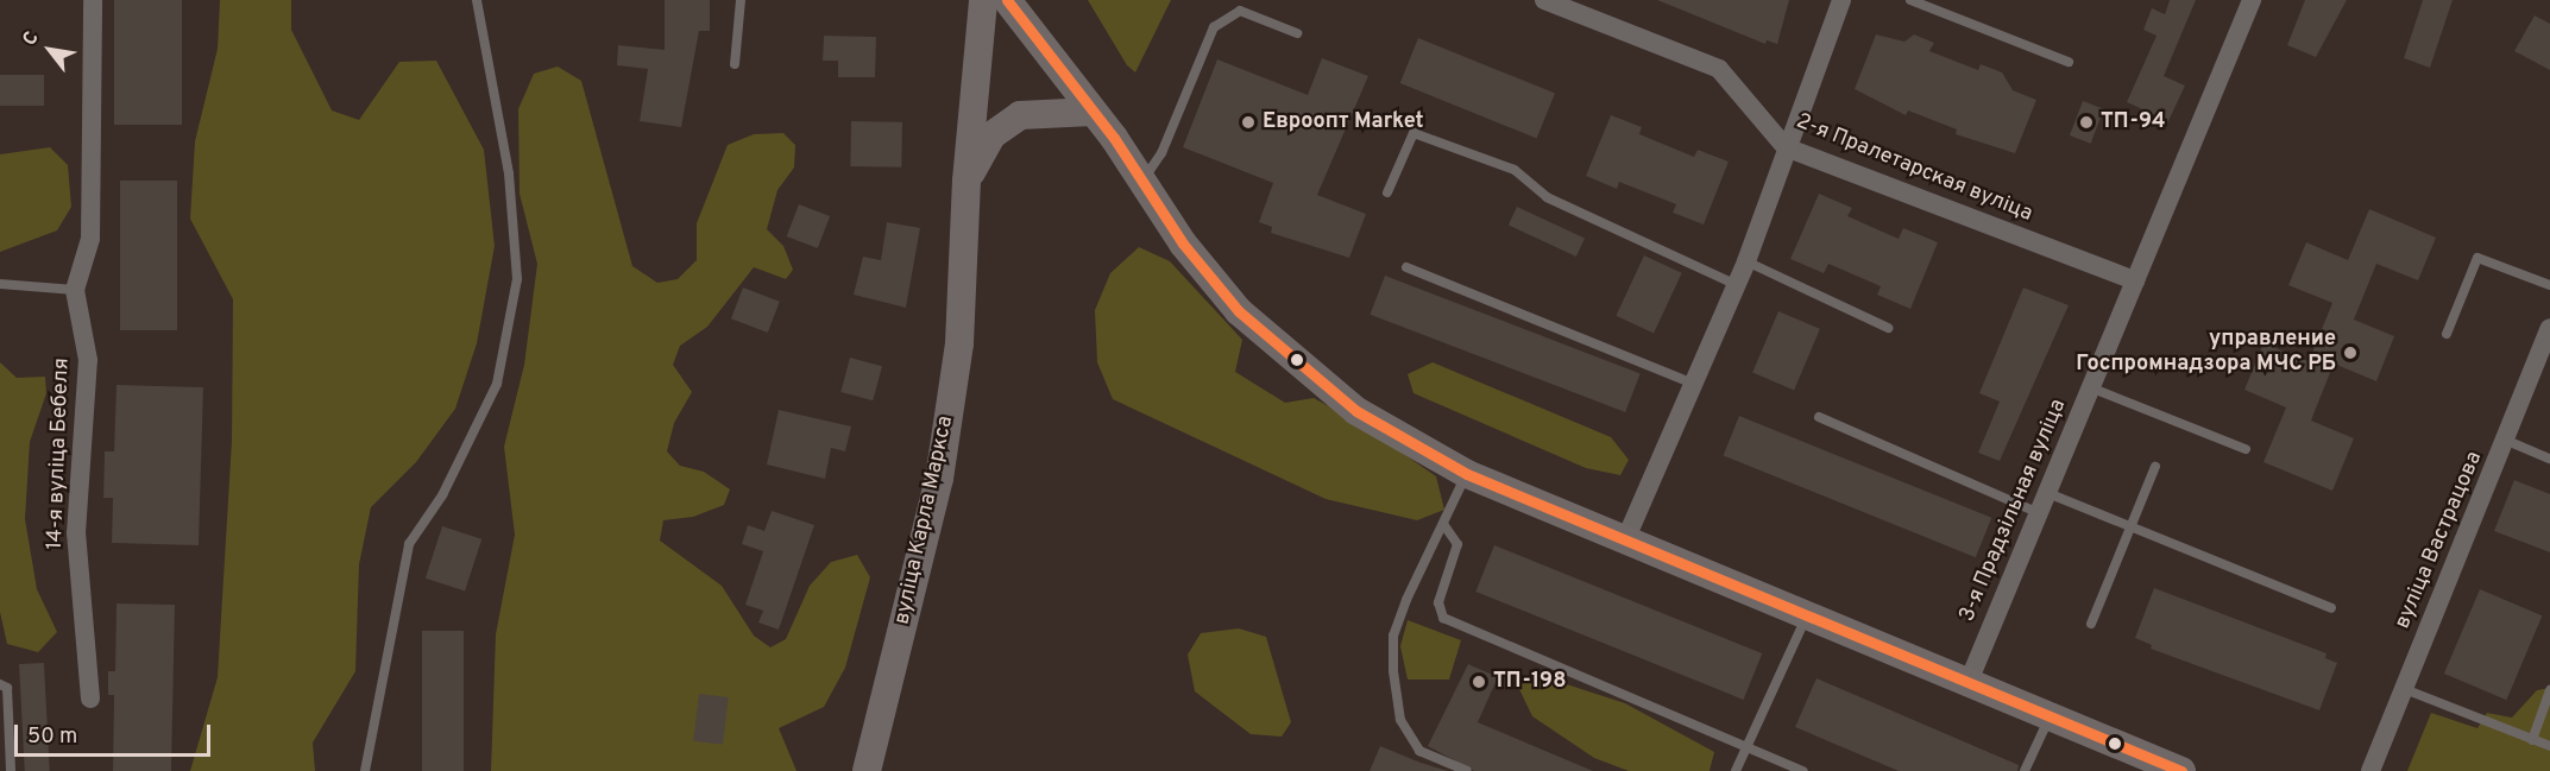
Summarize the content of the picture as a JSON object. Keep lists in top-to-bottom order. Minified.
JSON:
{"streets":{"main road":["вуліца Карла Маркса"],"street":["2-я Пралетарская вуліца","14-я вуліца Бебеля","3-я Прадзільная вуліца","вуліца Вастрацова"]},"crossings":[["2-я Пралетарская вуліца","3-я Прадзільная вуліца"]],"places":["Евроопт Market","ТП-94","управление Госпромнадзора МЧС РБ","ТП-198"],"scale_bar":"50 m","north":"top left"}
